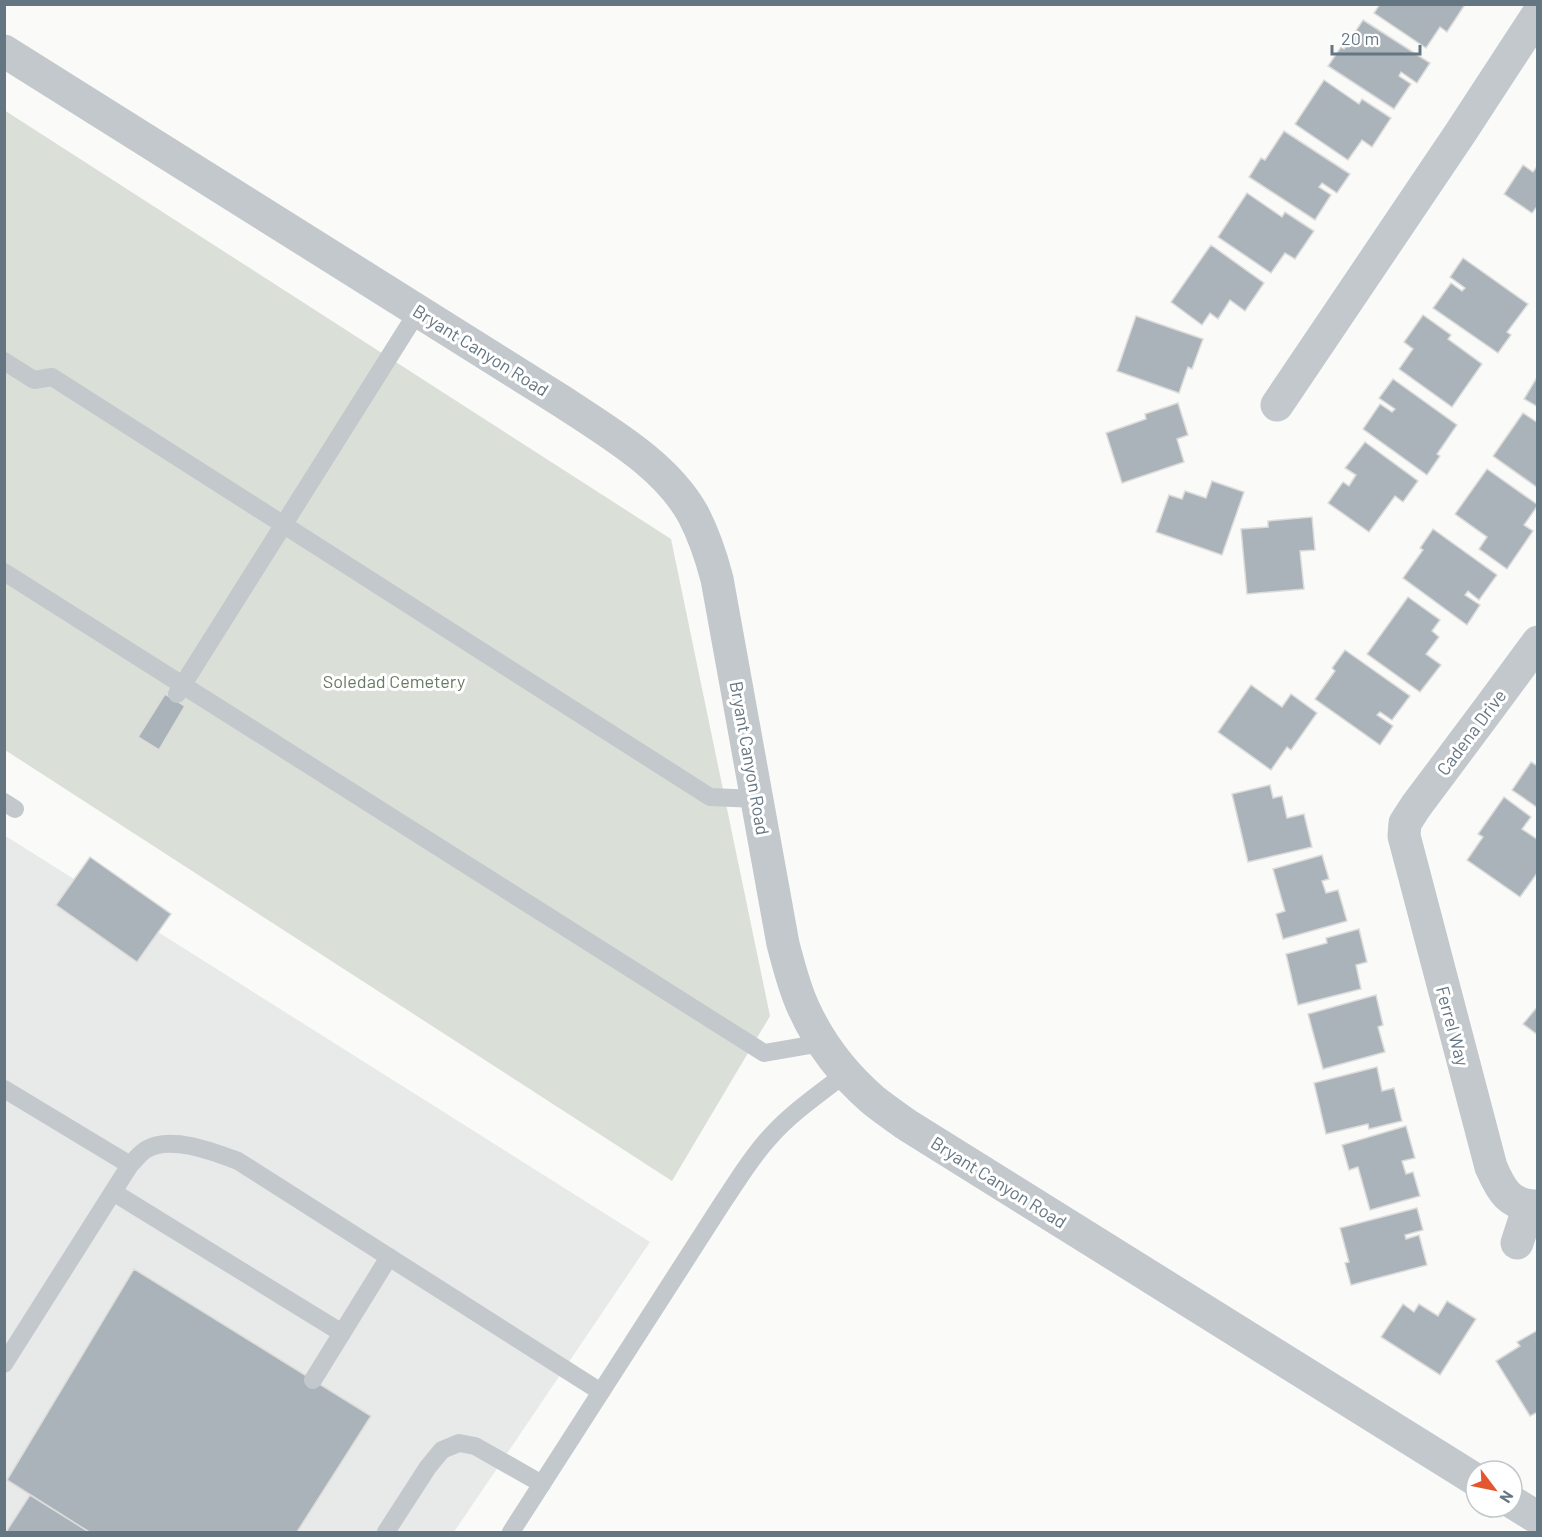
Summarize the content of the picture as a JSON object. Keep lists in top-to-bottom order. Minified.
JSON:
{"streets":{"street":["Bryant Canyon Road","Cadena Drive","Ferrel Way"]},"crossings":[["Cadena Drive","Ferrel Way"]],"parks":["Soledad Cemetery"],"scale_bar":"20 m","north":"bottom right"}
